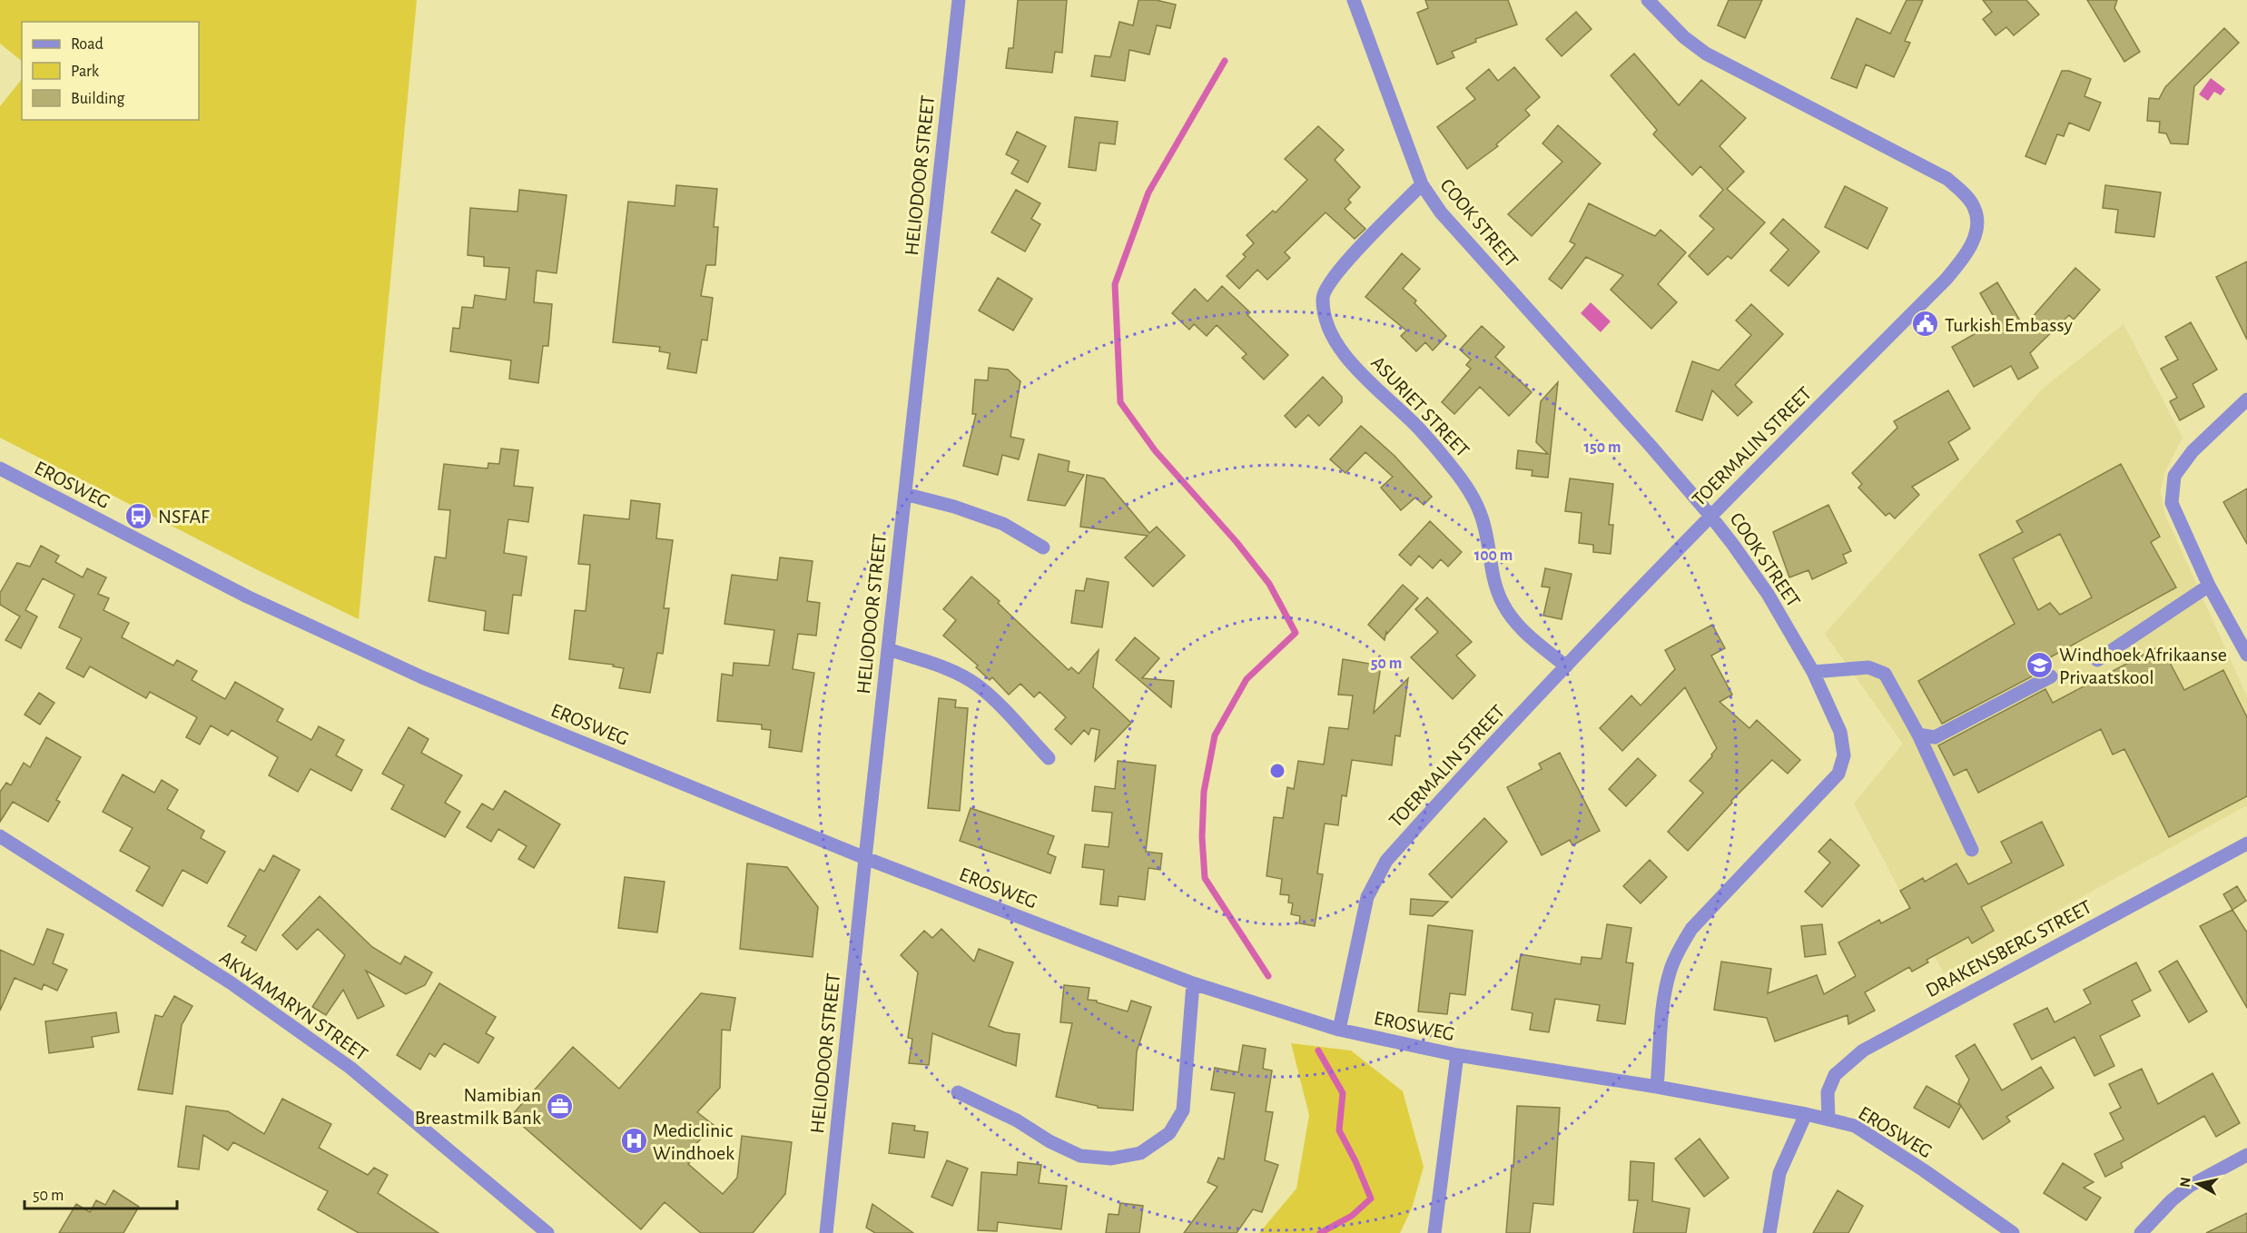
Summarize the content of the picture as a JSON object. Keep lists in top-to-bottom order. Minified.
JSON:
{"streets":{"street":["HELIODOOR STREET","COOK STREET","ASURIET STREET","TOERMALIN STREET","EROSWEG","DRAKENSBERG STREET","AKWAMARYN STREET"]},"crossings":[["HELIODOOR STREET","EROSWEG"],["COOK STREET","ASURIET STREET"],["COOK STREET","TOERMALIN STREET"],["COOK STREET","EROSWEG"],["ASURIET STREET","TOERMALIN STREET"],["TOERMALIN STREET","EROSWEG"],["EROSWEG","DRAKENSBERG STREET"]],"places":{"public building":["Turkish Embassy"],"bus stop":["NSFAF"],"school or university":["Windhoek Afrikaanse Privaatskool"],"office":["Namibian Breastmilk Bank"],"hospital":["Mediclinic Windhoek"]},"legend":["Road","Park","Building"],"scale_bar":"50 m","north":"left","rings":["150 m","100 m","50 m"]}
